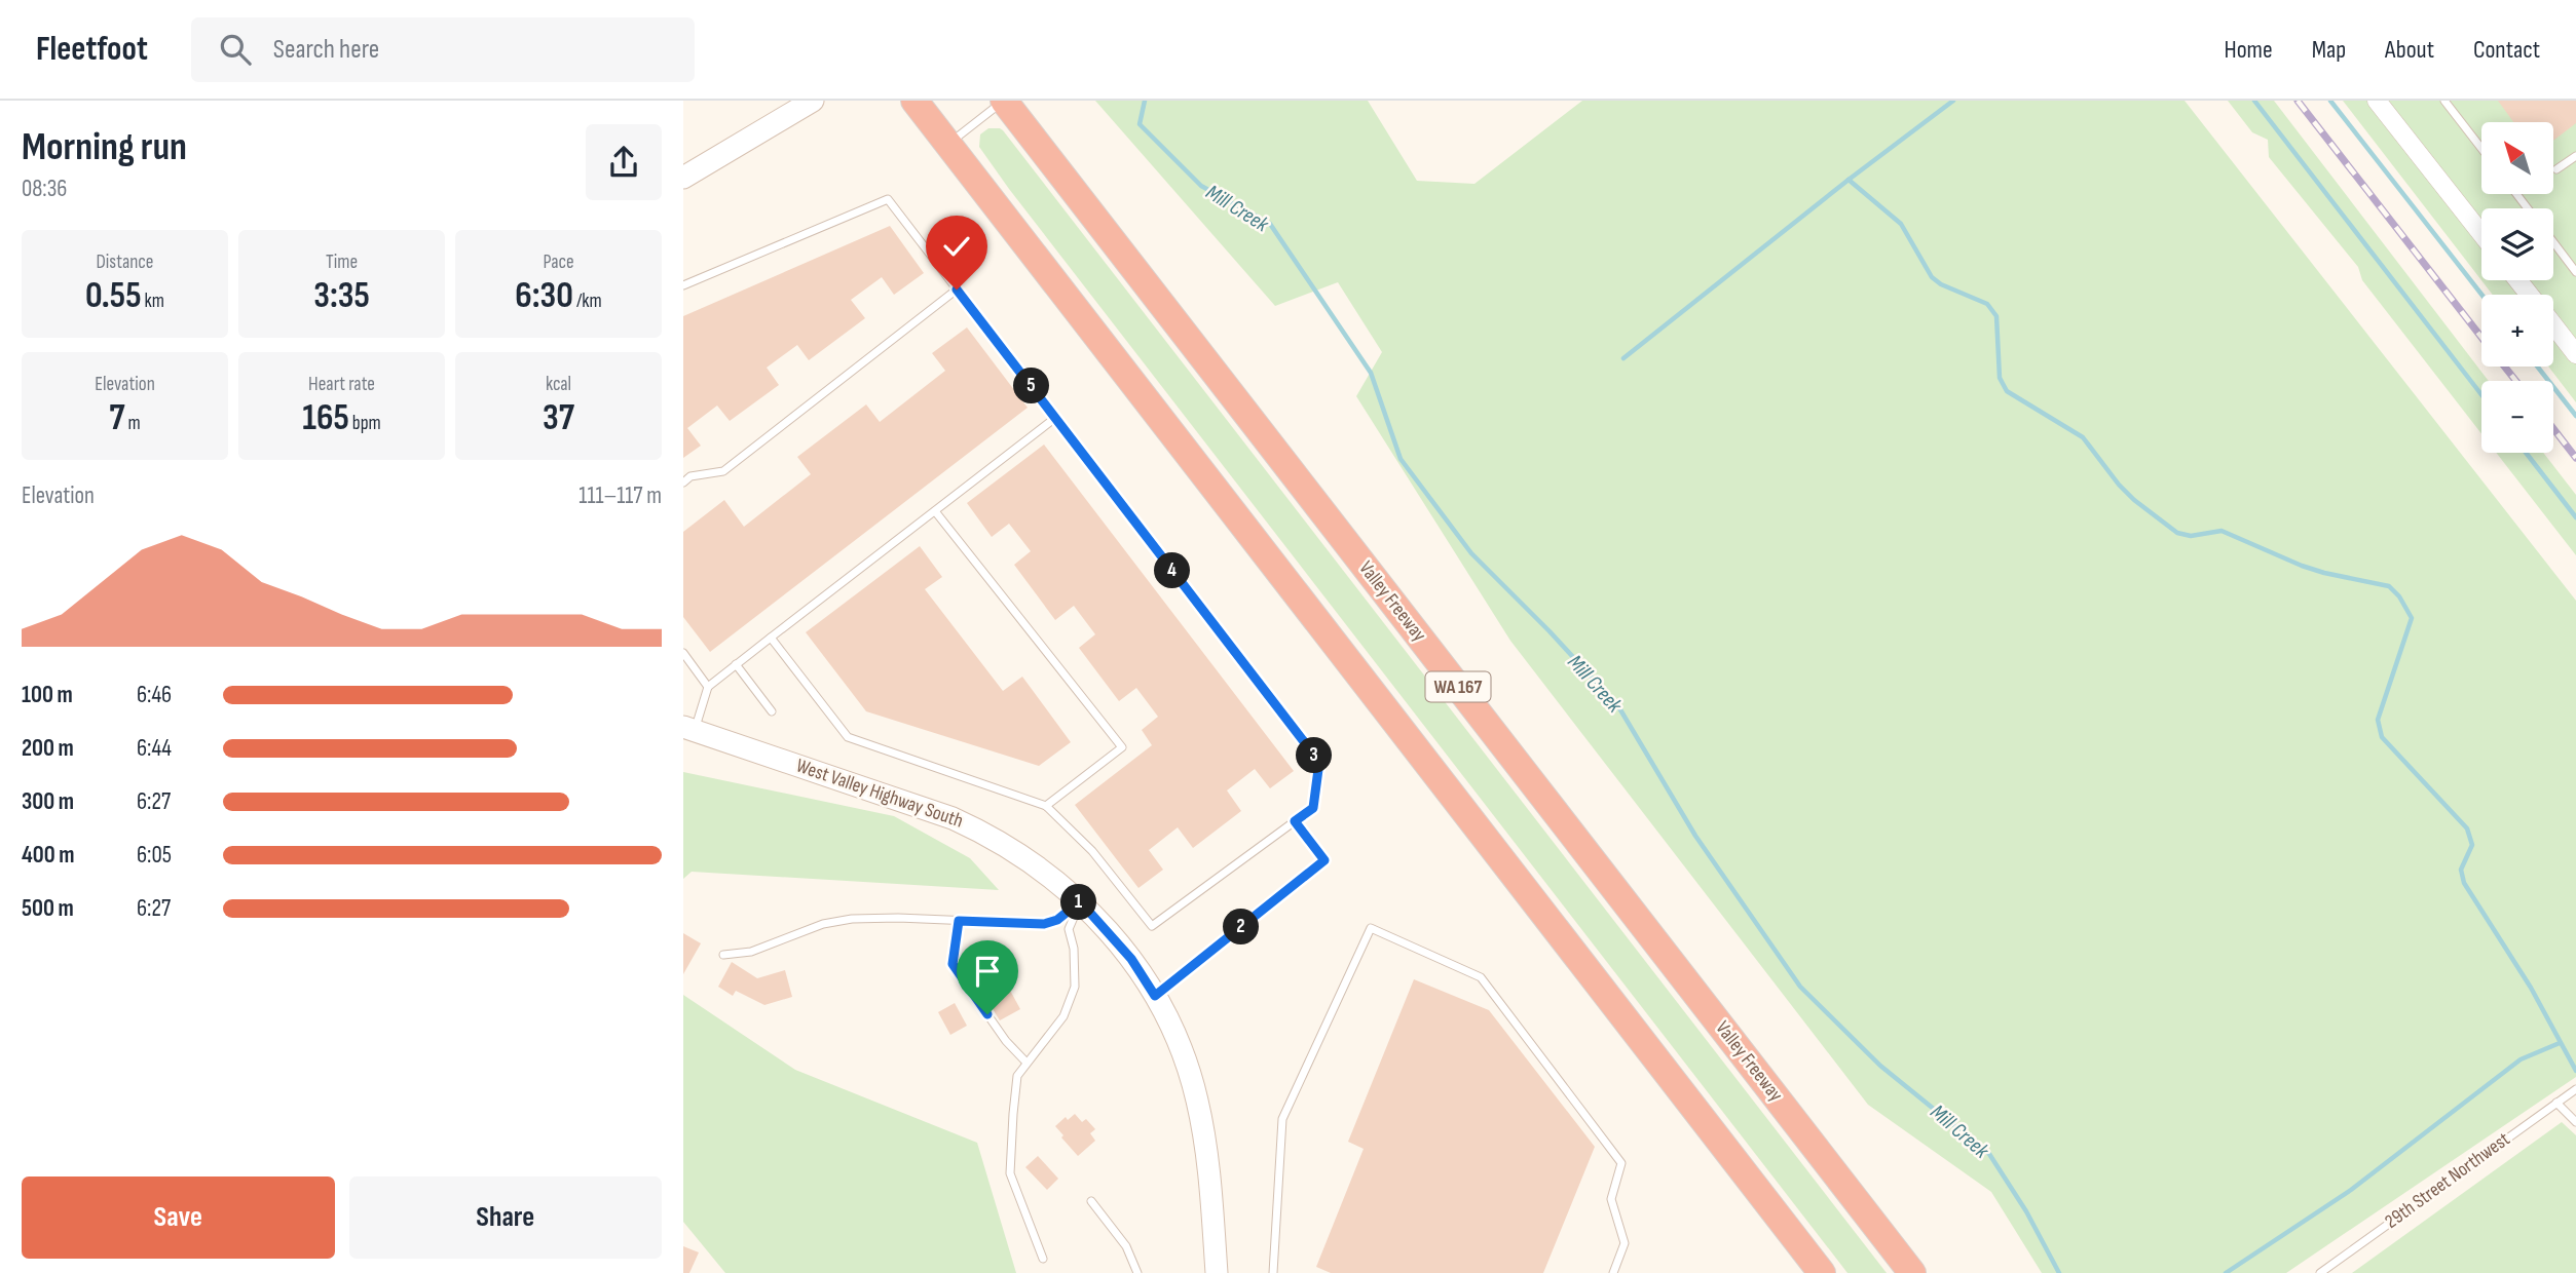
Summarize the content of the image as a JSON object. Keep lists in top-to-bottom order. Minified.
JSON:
{"streets":{"highway":["Valley Freeway","WA 167"],"main road":["West Valley Highway South"],"lane":["29th Street Northwest"]},"water":["Mill Creek"],"north":"top left","page":{"header":"Fleetfoot","search":"Search here","nav":["Home","Map","About","Contact"],"heading":["Morning run","08:36"],"map_buttons":["+","−"],"stats":[["Distance","0.55 km"],["Time","3:35"],["Pace","6:30 /km"],["Elevation","7 m"],["Heart rate","165 bpm"],["kcal","37"]],"pins":["5","4","3","1","2"],"chart":["Elevation","111–117 m"],"list":[{"name":"100 m","note":"6:46"},{"name":"200 m","note":"6:44"},{"name":"300 m","note":"6:27"},{"name":"400 m","note":"6:05"},{"name":"500 m","note":"6:27"}],"buttons":["Save","Share"]}}
